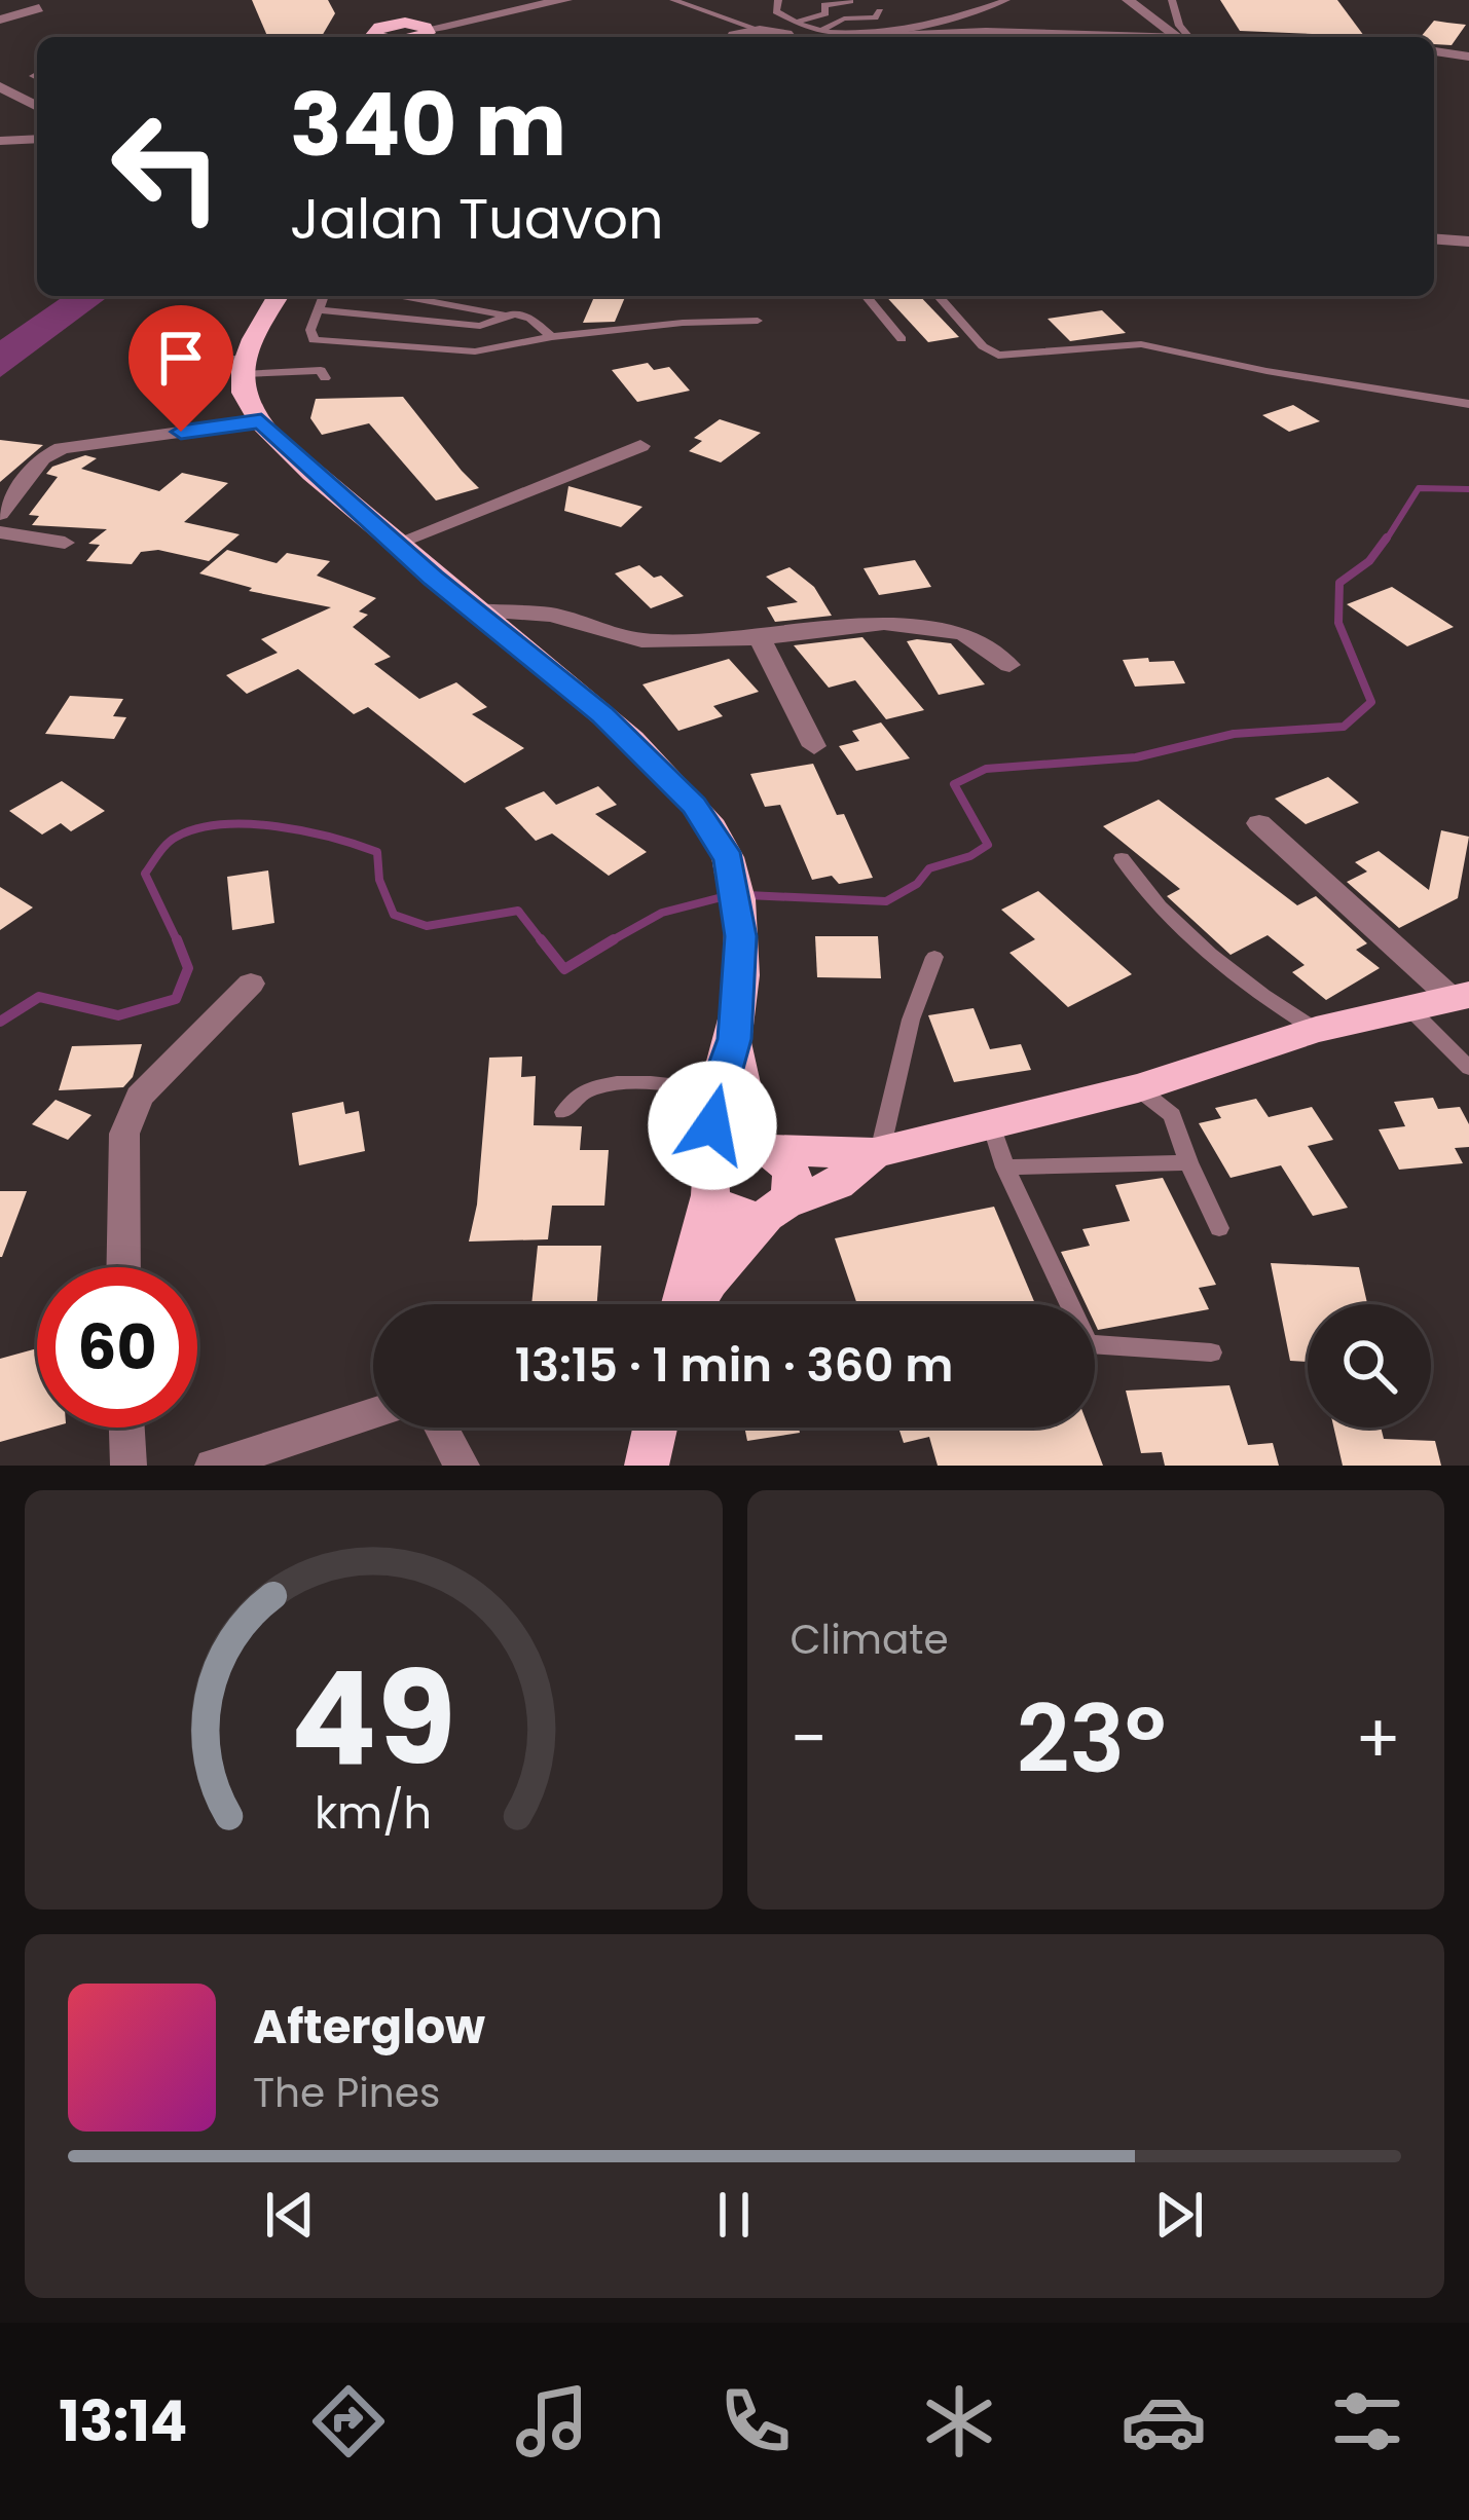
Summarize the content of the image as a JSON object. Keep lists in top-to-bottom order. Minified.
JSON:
{"page":{"turn":["340 m","Jalan Tuavon"],"limit":"60","trip":"13:15 · 1 min · 360 m","tile":"Climate","heat":["−","23°","+"],"song":["Afterglow","The Pines"],"tabs":"13:14","gauge":["49","km/h"]}}
